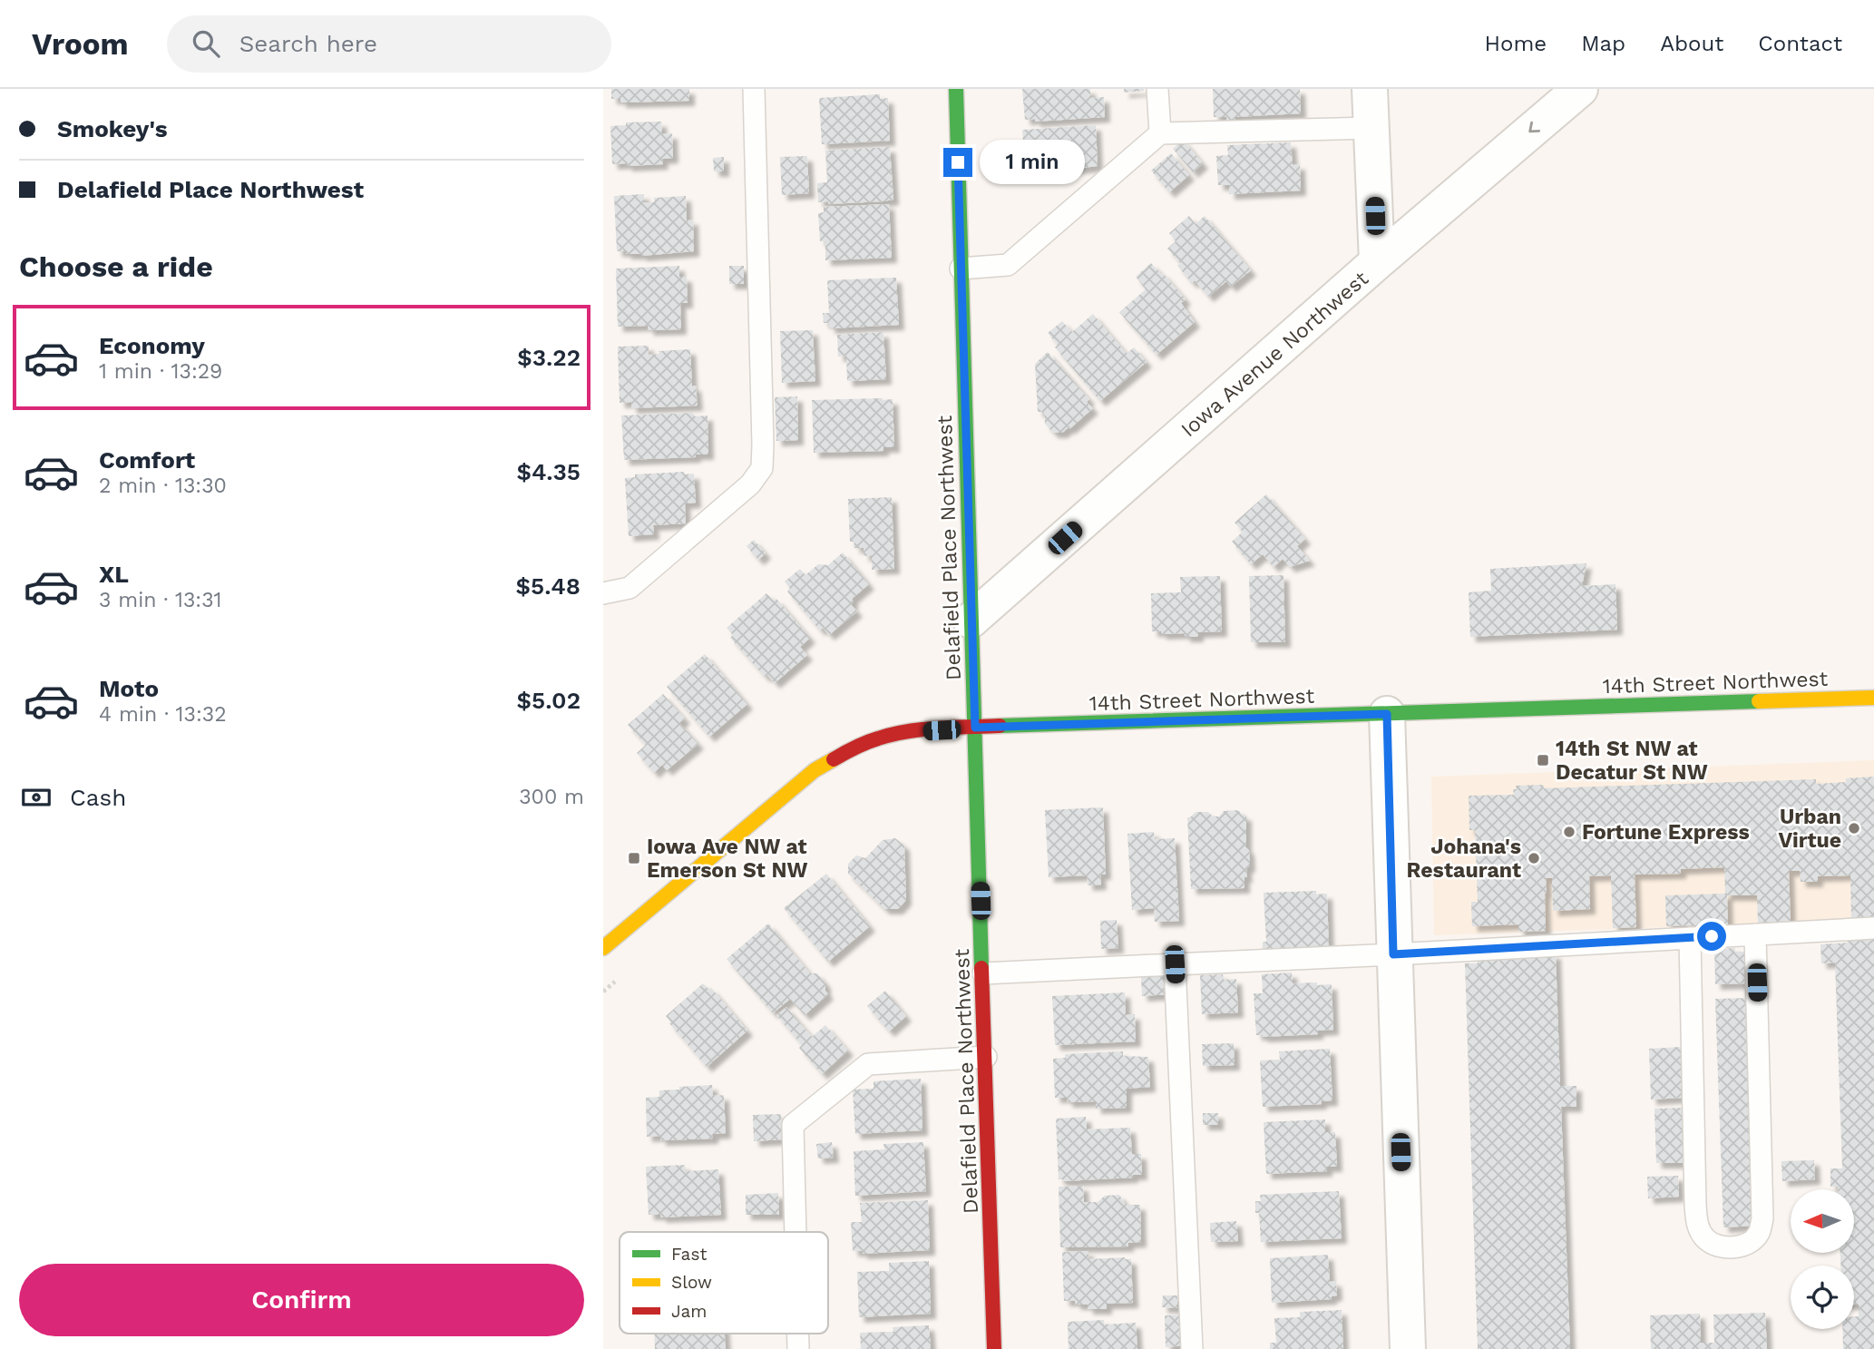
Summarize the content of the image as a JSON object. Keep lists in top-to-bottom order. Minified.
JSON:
{"streets":{"street":["Iowa Avenue Northwest","Delafield Place Northwest","14th Street Northwest"]},"crossings":[["Iowa Avenue Northwest","Delafield Place Northwest"],["Delafield Place Northwest","14th Street Northwest"]],"places":{"transit":["14th St NW at Decatur St NW","Iowa Ave NW at Emerson St NW"],"other":["Urban Virtue","Fortune Express","Johana's Restaurant"]},"legend":["Fast","Slow","Jam"],"north":"left","page":{"header":"Vroom","search":"Search here","nav":["Home","Map","About","Contact"],"banner":["Smokey's","Delafield Place Northwest"],"bubble":"1 min","heading":"Choose a ride","list":[{"name":"Economy","note":"1 min · 13:29","value":"$3.22"},{"name":"Comfort","note":"2 min · 13:30","value":"$4.35"},{"name":"XL","note":"3 min · 13:31","value":"$5.48"},{"name":"Moto","note":"4 min · 13:32","value":"$5.02"}],"pay":["Cash","300 m"],"buttons":"Confirm"}}
